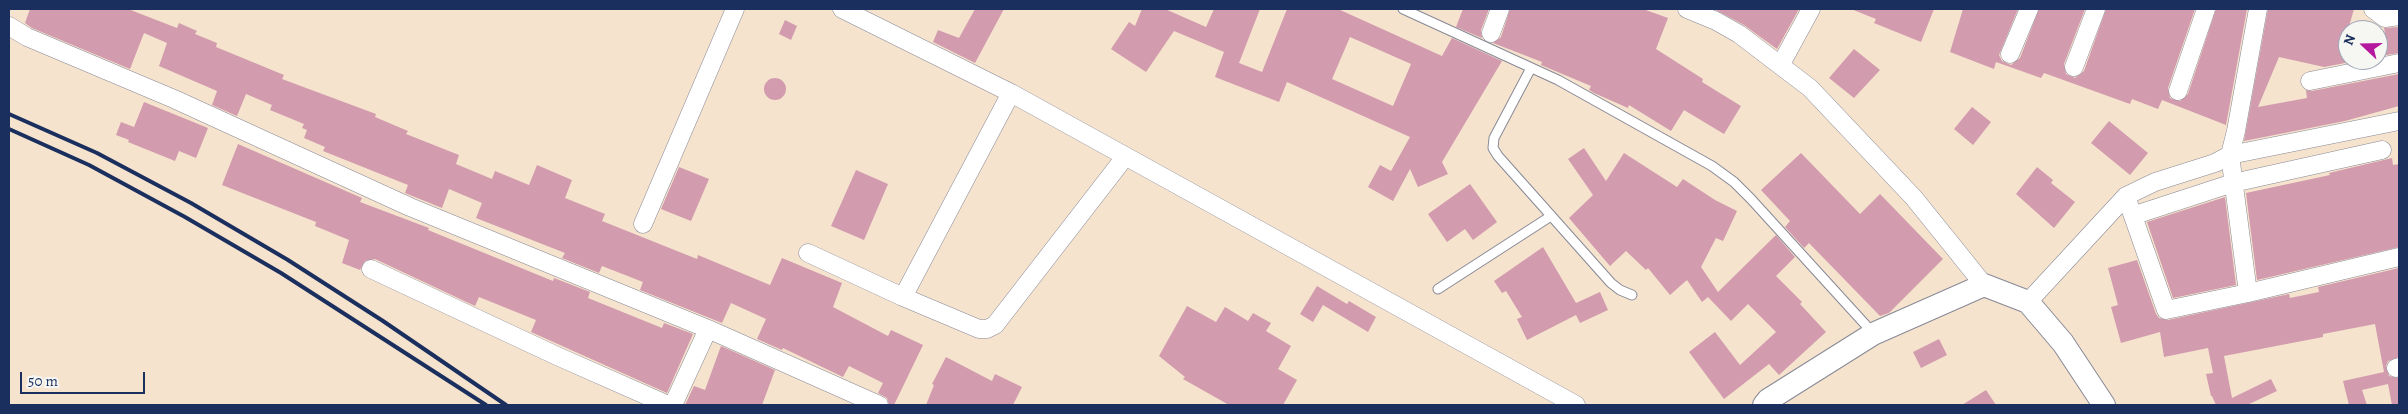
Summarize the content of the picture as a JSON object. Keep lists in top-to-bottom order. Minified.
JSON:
{"scale_bar":"50 m","north":"left"}
